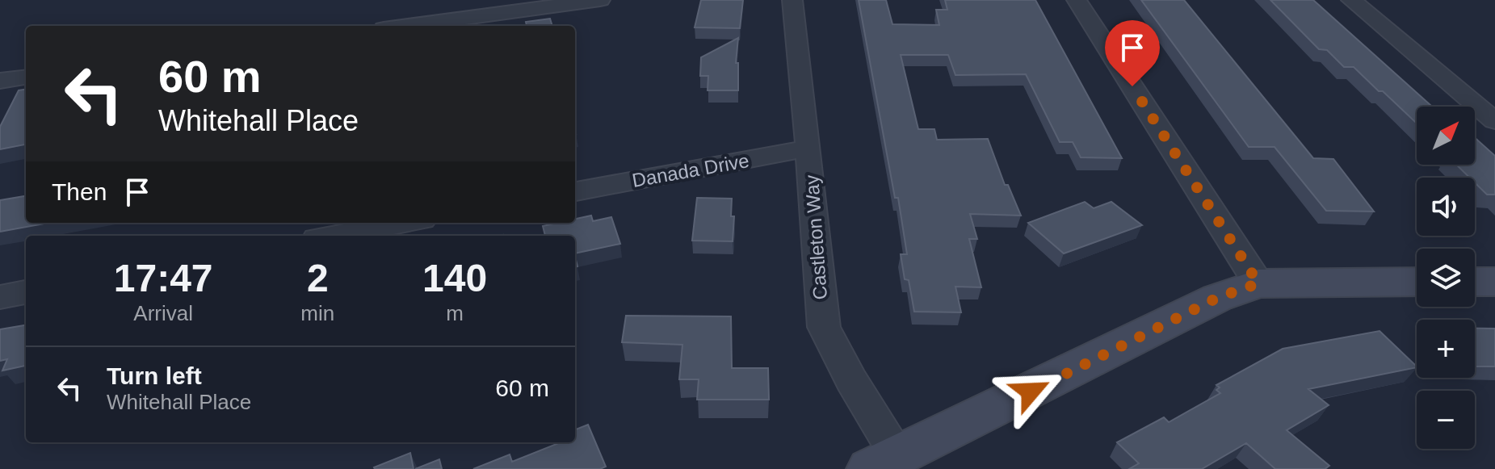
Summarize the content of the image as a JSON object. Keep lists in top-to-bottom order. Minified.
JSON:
{"streets":{"street":["Danada Drive","Castleton Way"]},"crossings":[["Danada Drive","Castleton Way"]],"north":"top right","page":{"turn":["60 m","Whitehall Place"],"map_buttons":["+","−"],"then":"Then","eta":["17:47","Arrival","2","min","140","m"],"list":[{"name":"Turn left","note":"Whitehall Place","value":"60 m"}]}}
